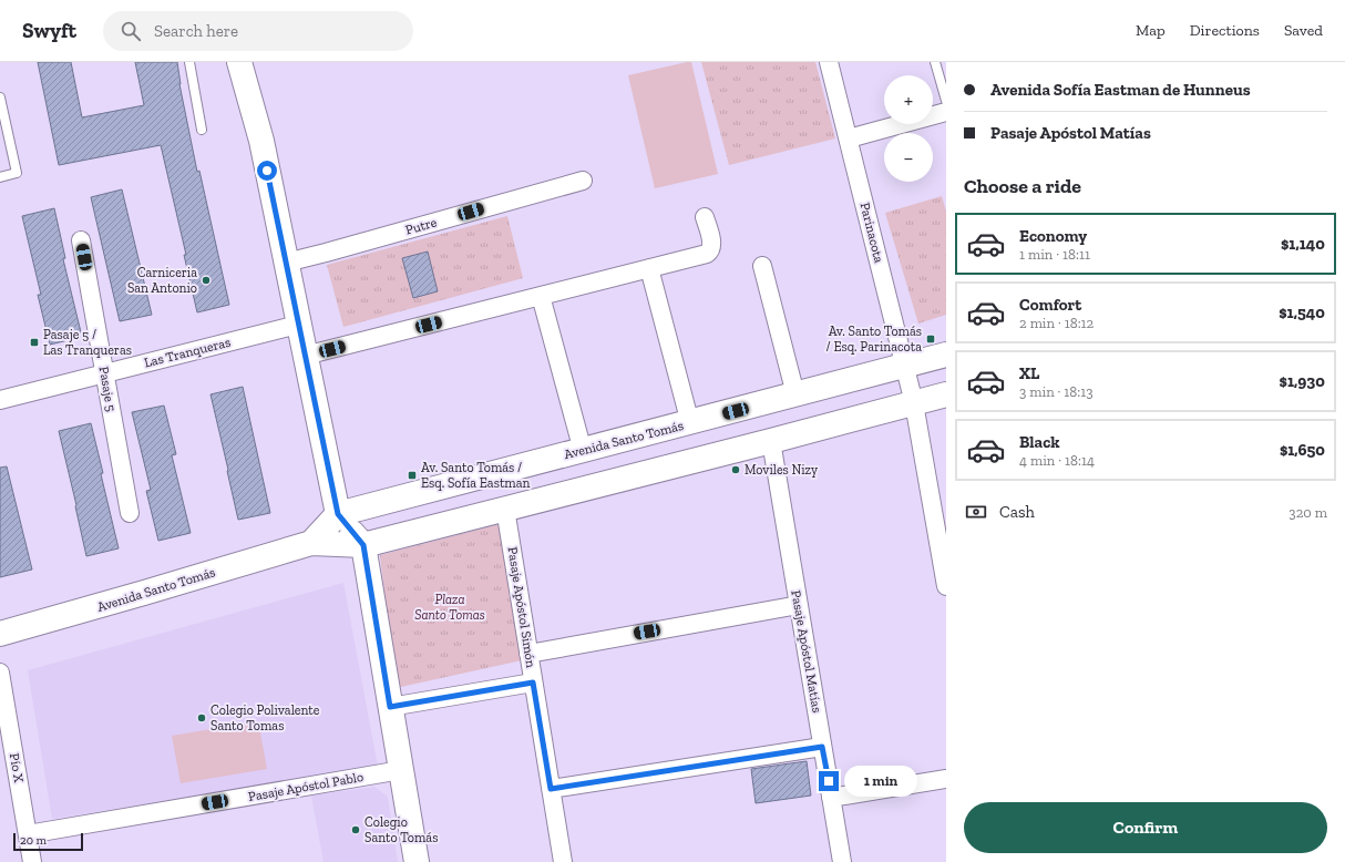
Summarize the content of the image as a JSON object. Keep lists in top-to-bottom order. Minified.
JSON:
{"streets":{"main road":["Avenida Santo Tomás"],"street":["Putre","Parinacota","Las Tranqueras","Pasaje 5","Pasaje Apóstol Simón","Pasaje Apóstol Matías","Pío X","Pasaje Apóstol Pablo"]},"crossings":[["Parinacota","Avenida Santo Tomás"],["Las Tranqueras","Pasaje 5"],["Avenida Santo Tomás","Pasaje Apóstol Simón"],["Avenida Santo Tomás","Pasaje Apóstol Matías"],["Pío X","Pasaje Apóstol Pablo"]],"parks":["Plaza Santo Tomas"],"places":{"other":["Carniceria San Antonio","Moviles Nizy","Colegio Polivalente Santo Tomas","Colegio Santo Tomás"],"transit":["Av. Santo Tomás / Esq. Parinacota","Pasaje 5 / Las Tranqueras","Av. Santo Tomás / Esq. Sofía Eastman"]},"scale_bar":"20 m","page":{"header":"Swyft","search":"Search here","nav":["Map","Directions","Saved"],"banner":["Avenida Sofía Eastman de Hunneus","Pasaje Apóstol Matías"],"map_buttons":["+","−"],"heading":"Choose a ride","list":[{"name":"Economy","note":"1 min · 18:11","value":"$1,140"},{"name":"Comfort","note":"2 min · 18:12","value":"$1,540"},{"name":"XL","note":"3 min · 18:13","value":"$1,930"},{"name":"Black","note":"4 min · 18:14","value":"$1,650"}],"pay":["Cash","320 m"],"bubble":"1 min","buttons":"Confirm","scale":"20 m"}}
